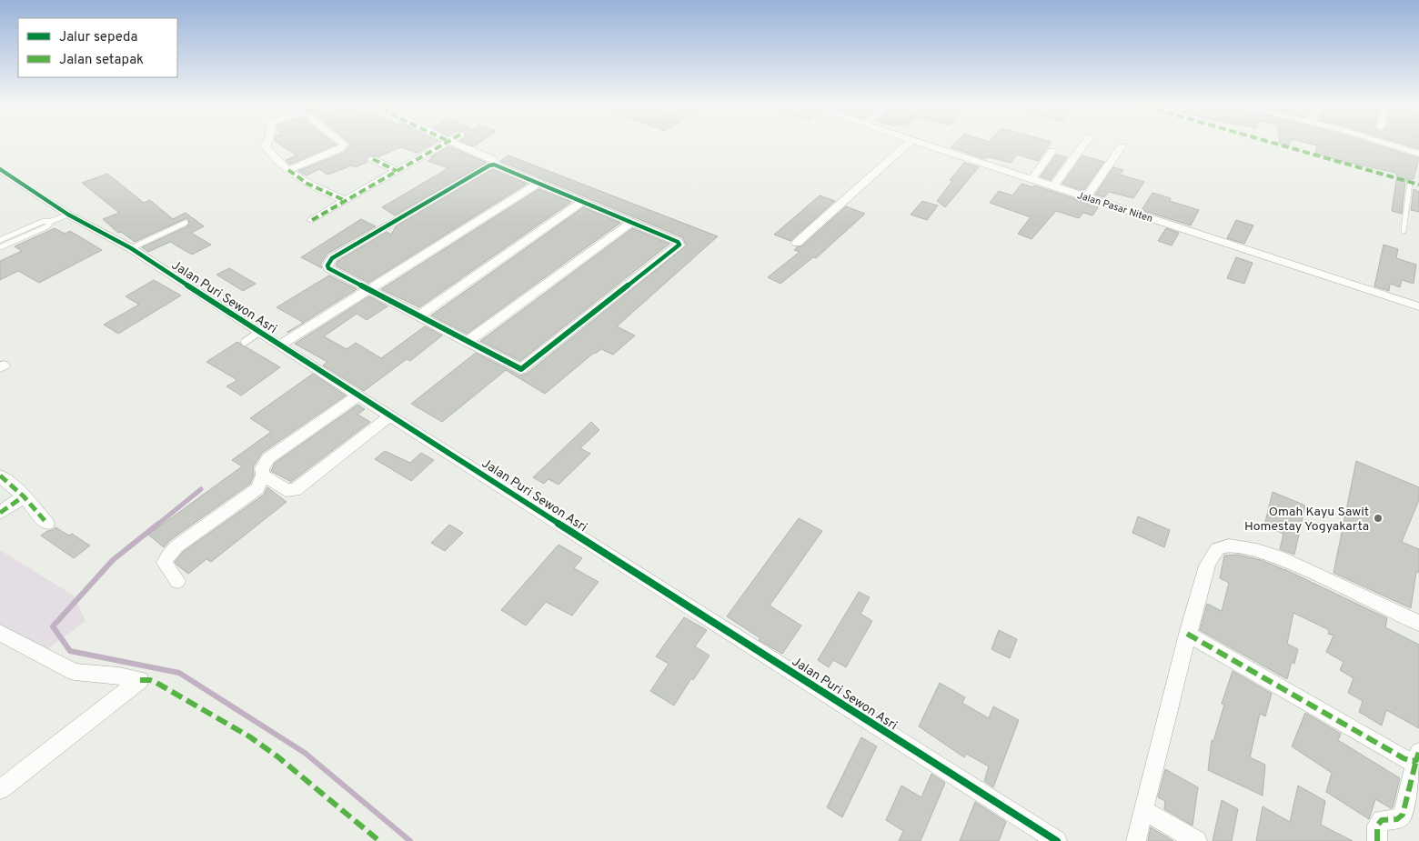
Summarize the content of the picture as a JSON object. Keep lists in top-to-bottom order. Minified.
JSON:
{"streets":{"street":["Jalan Pasar Niten","Jalan Puri Sewon Asri"]},"places":["Omah Kayu Sawit Homestay Yogyakarta"],"legend":["Jalur sepeda","Jalan setapak"]}
